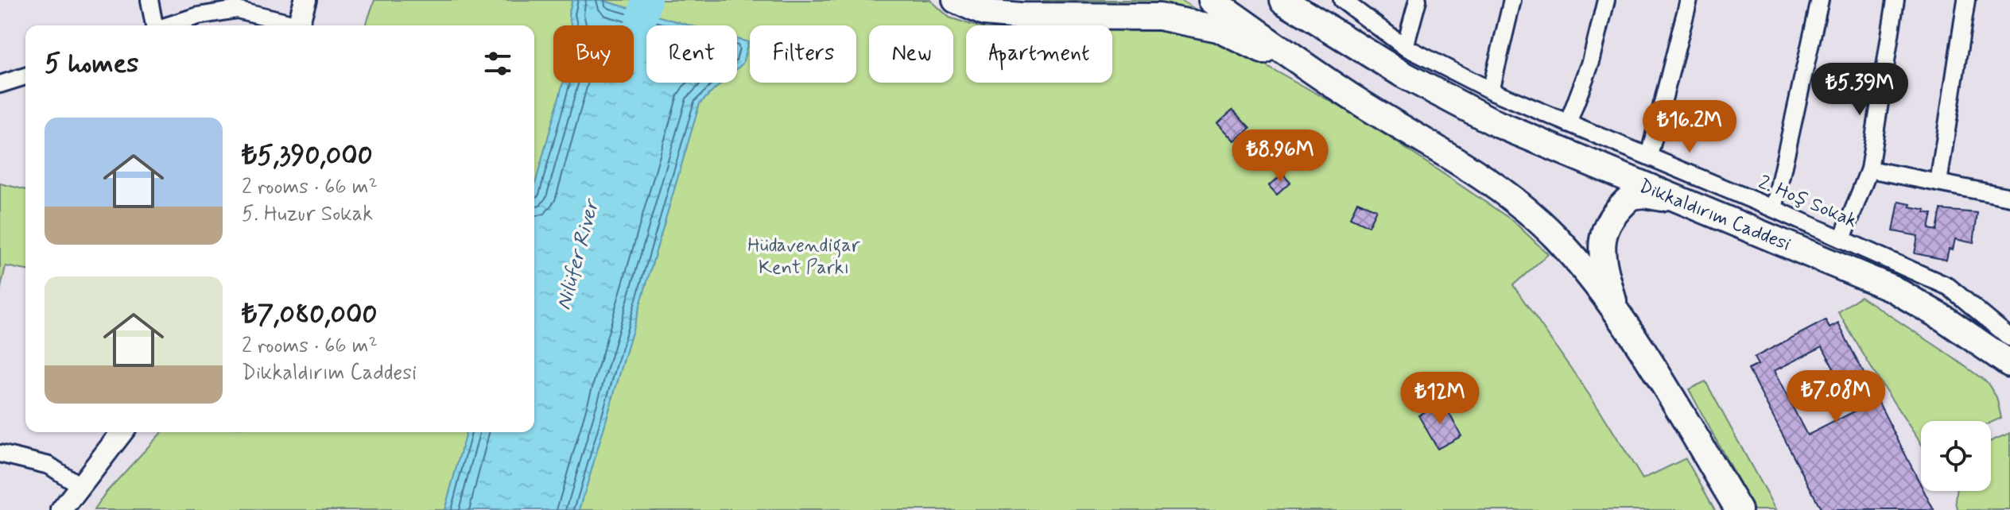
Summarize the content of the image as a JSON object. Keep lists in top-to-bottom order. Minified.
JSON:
{"streets":{"main road":["Dikkaldırım Caddesi"],"street":["2. Hoş Sokak"]},"crossings":[["2. Hoş Sokak","Dikkaldırım Caddesi"]],"water":["Nilüfer River"],"parks":["Hüdavendigar Kent Parkı"],"page":{"chip":["Buy","Rent","Filters","New","Apartment"],"heading":"5 homes","price":["₺5.39M","₺16.2M","₺8.96M","₺7.08M","₺12M"],"list":[{"name":"₺5,390,000","note":"2 rooms · 66 m² · 5. Huzur Sokak"},{"name":"₺7,080,000","note":"2 rooms · 66 m² · Dikkaldırım Caddesi"}]}}
